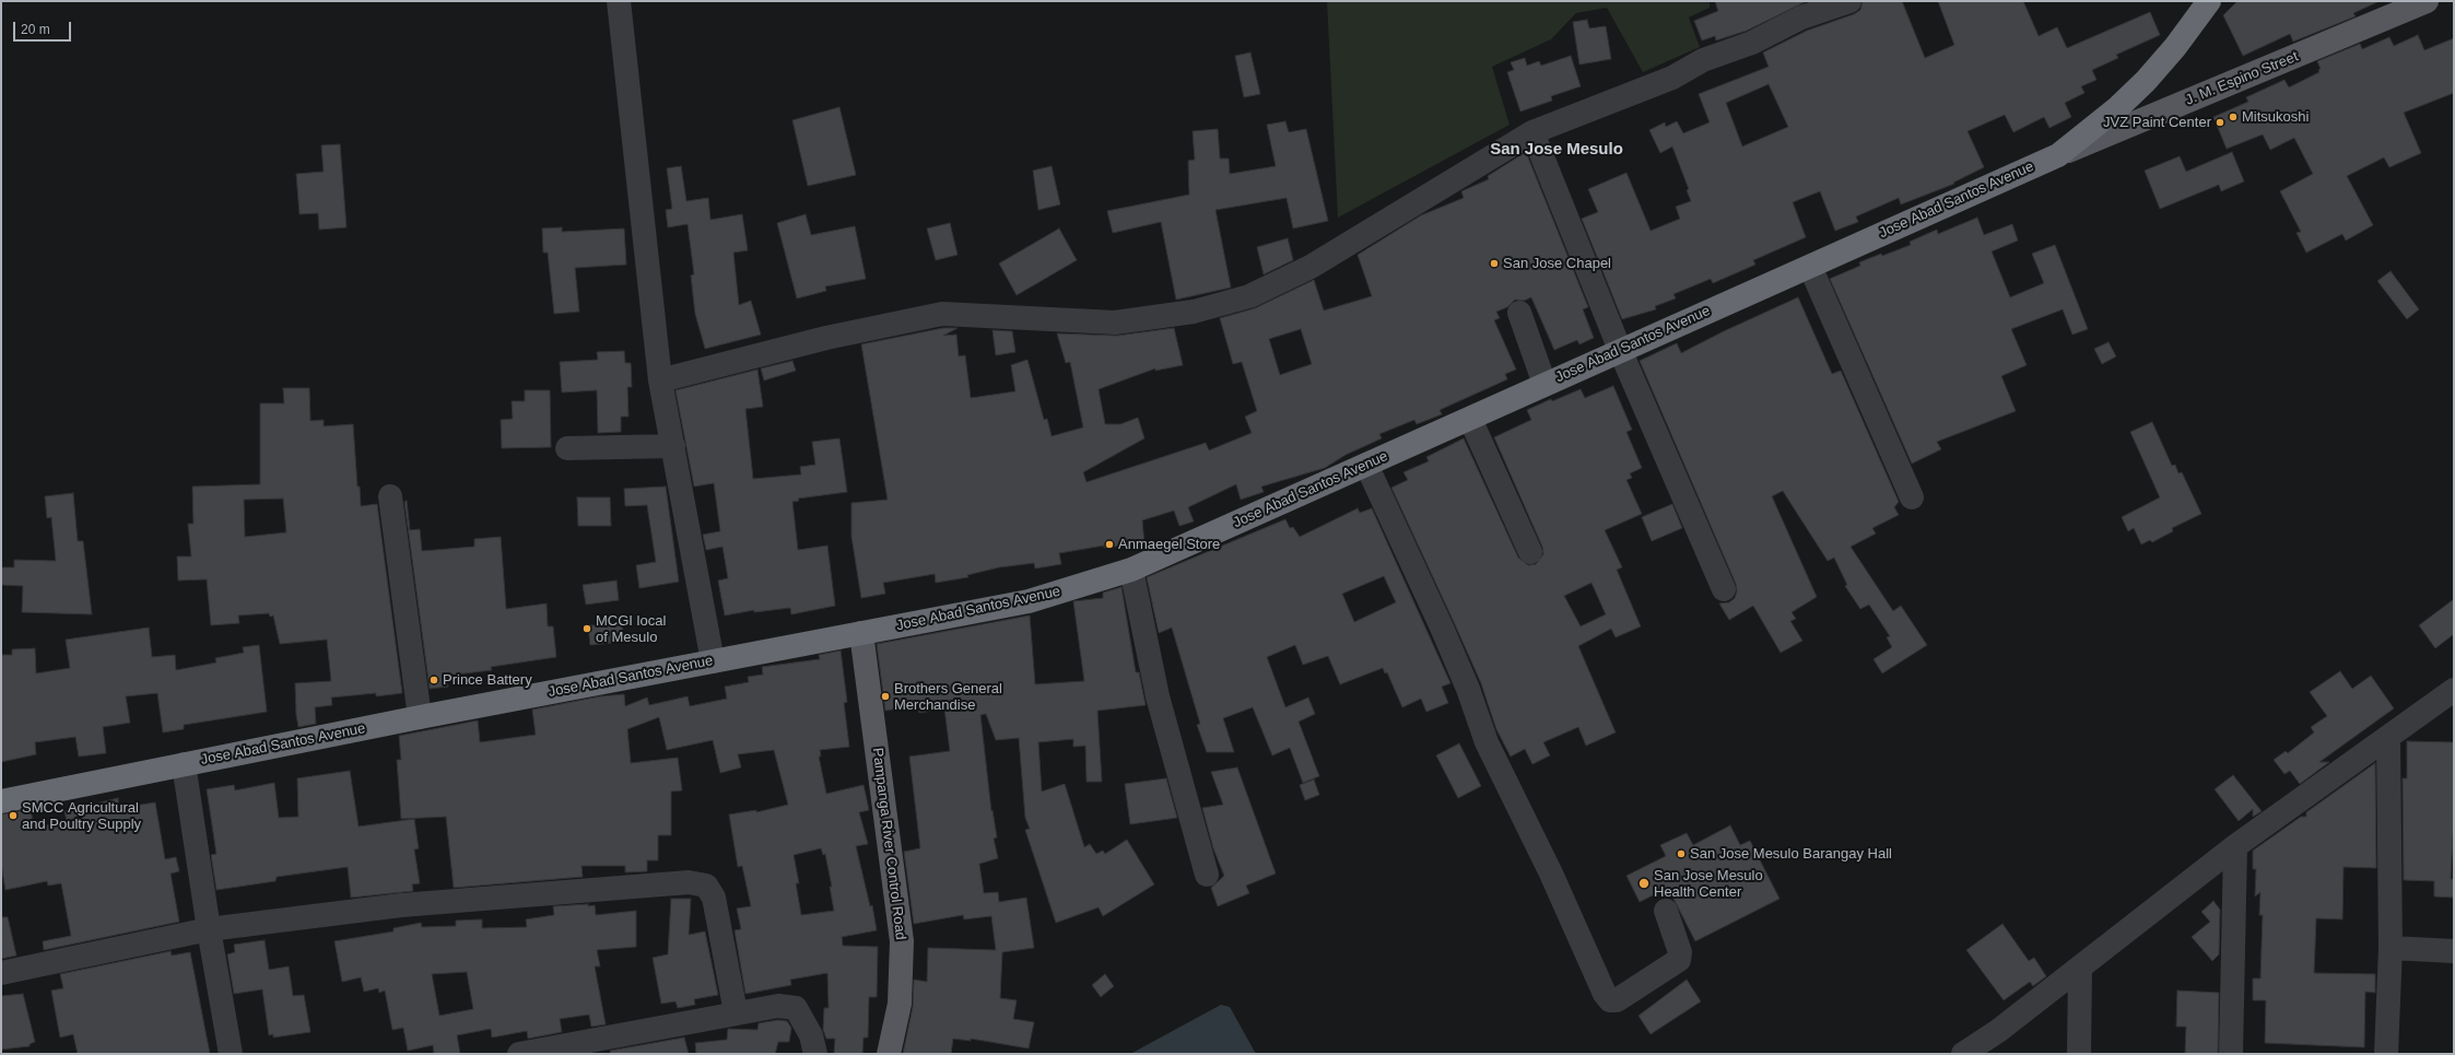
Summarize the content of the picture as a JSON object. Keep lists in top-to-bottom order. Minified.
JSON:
{"streets":{"highway":["Jose Abad Santos Avenue"],"main road":["J. M. Espino Street","Pampanga River Control Road"]},"crossings":[["J. M. Espino Street","Jose Abad Santos Avenue"],["Jose Abad Santos Avenue","Pampanga River Control Road"]],"districts":["San Jose Mesulo"],"places":["Mitsukoshi","JVZ Paint Center","San Jose Chapel","Anmaegel Store","MCGI local of Mesulo","Prince Battery","Brothers General Merchandise","SMCC Agricultural and Poultry Supply","San Jose Mesulo Barangay Hall","San Jose Mesulo Health Center"],"scale_bar":"20 m"}
